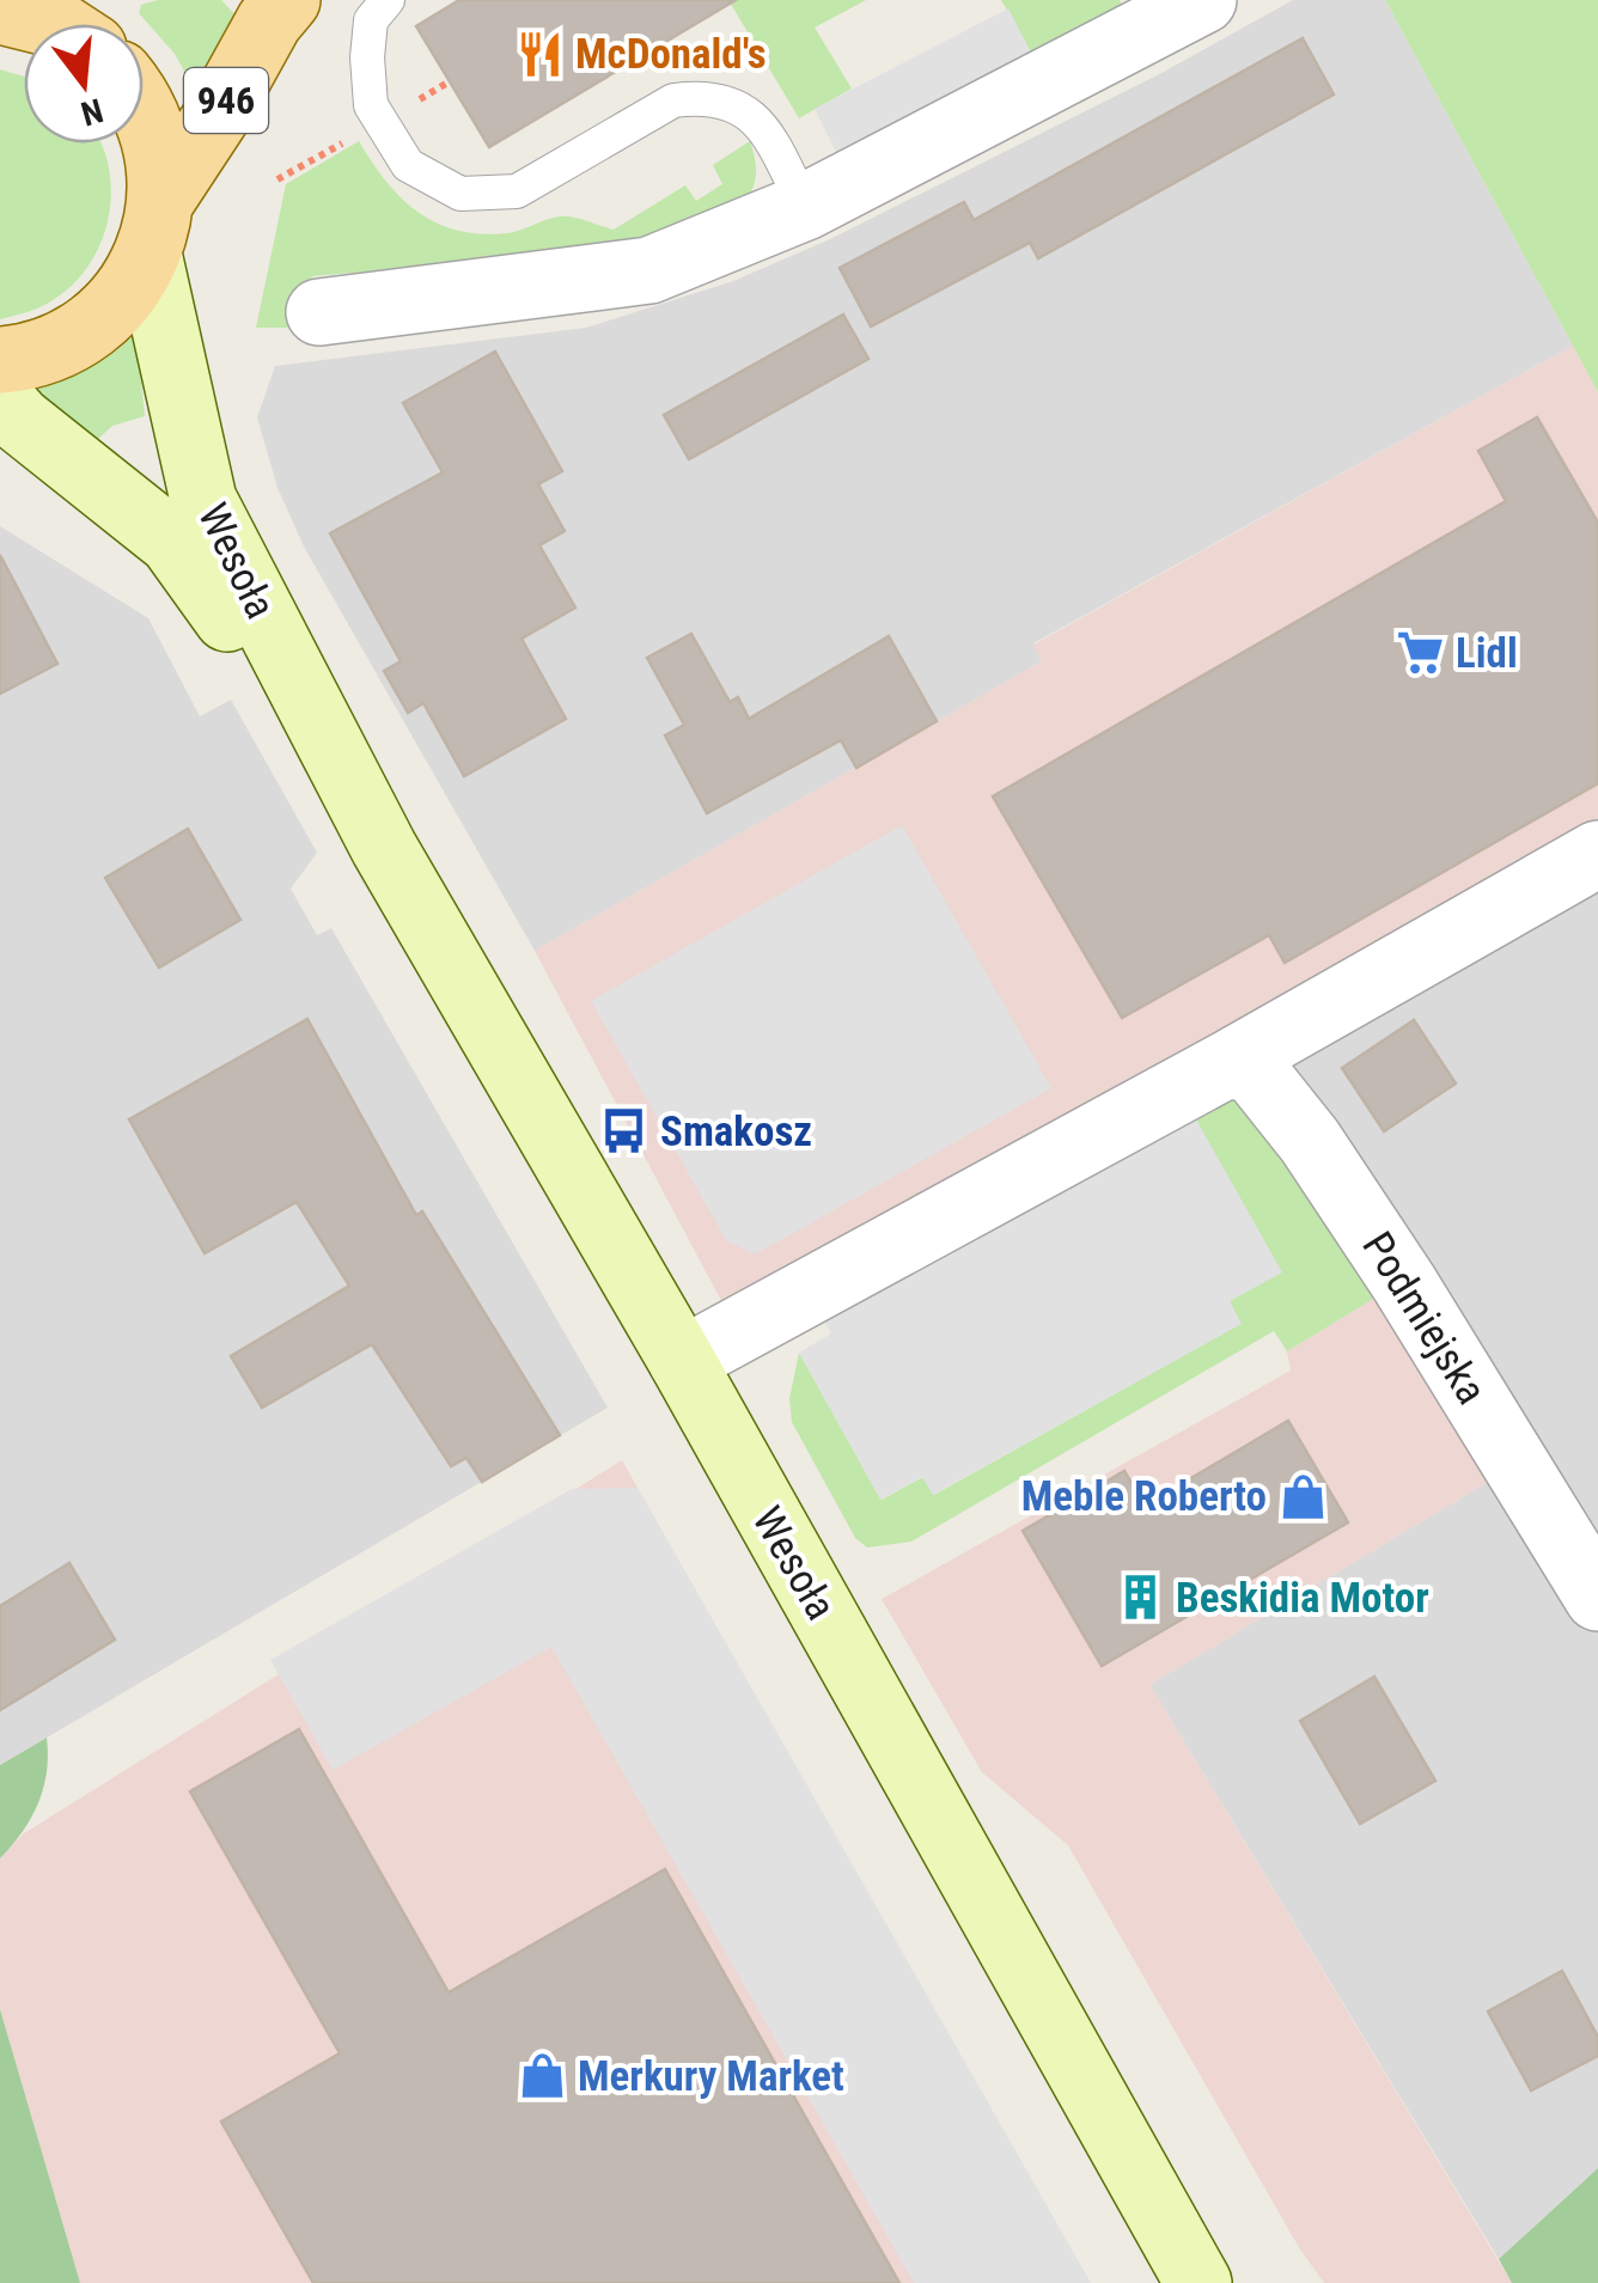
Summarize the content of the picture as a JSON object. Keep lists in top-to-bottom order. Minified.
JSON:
{"streets":{"main road":["946","Wesoła"],"street":["Podmiejska"]},"crossings":[["946","Wesoła"]],"places":{"restaurant":["McDonald's"],"supermarket":["Lidl"],"bus stop":["Smakosz"],"shop":["Meble Roberto","Merkury Market"],"building":["Beskidia Motor"]},"north":"bottom"}
